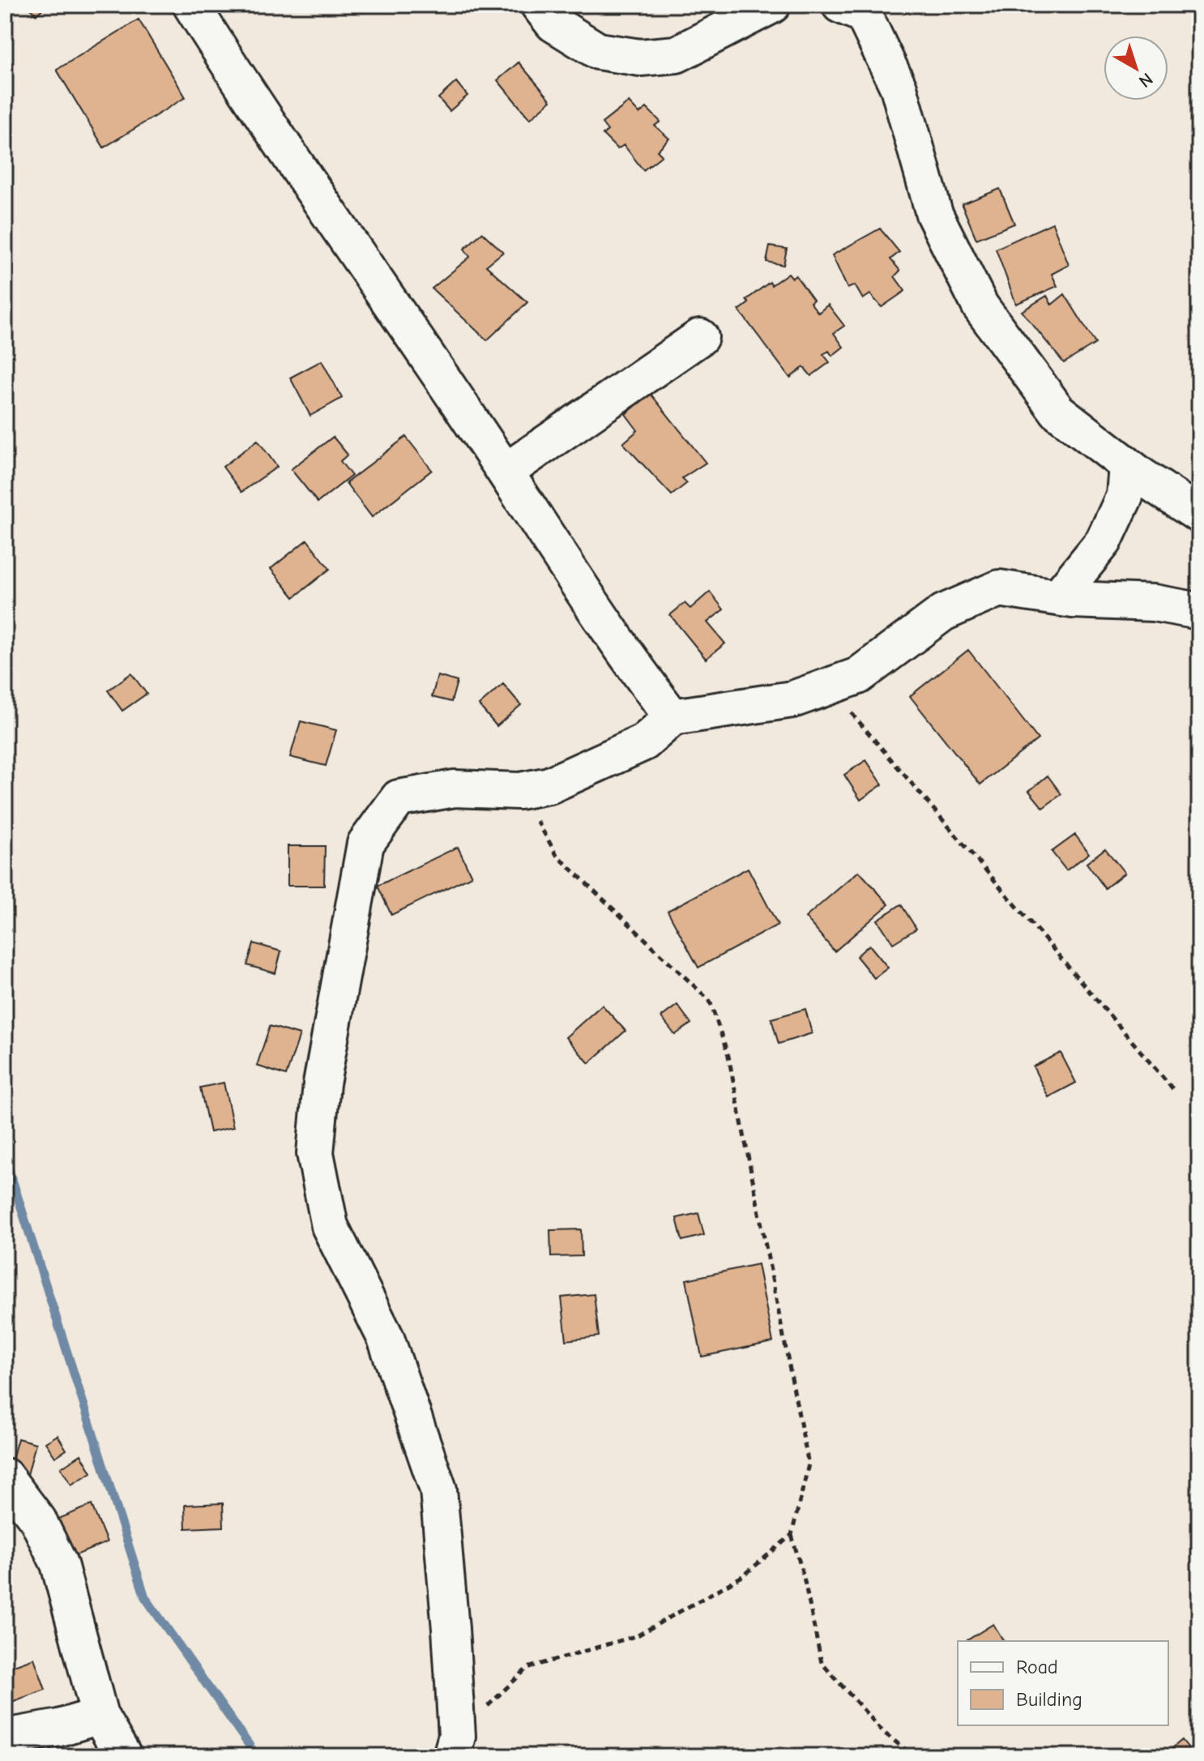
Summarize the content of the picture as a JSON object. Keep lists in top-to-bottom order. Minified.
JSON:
{"legend":["Road","Building"],"north":"bottom right"}
